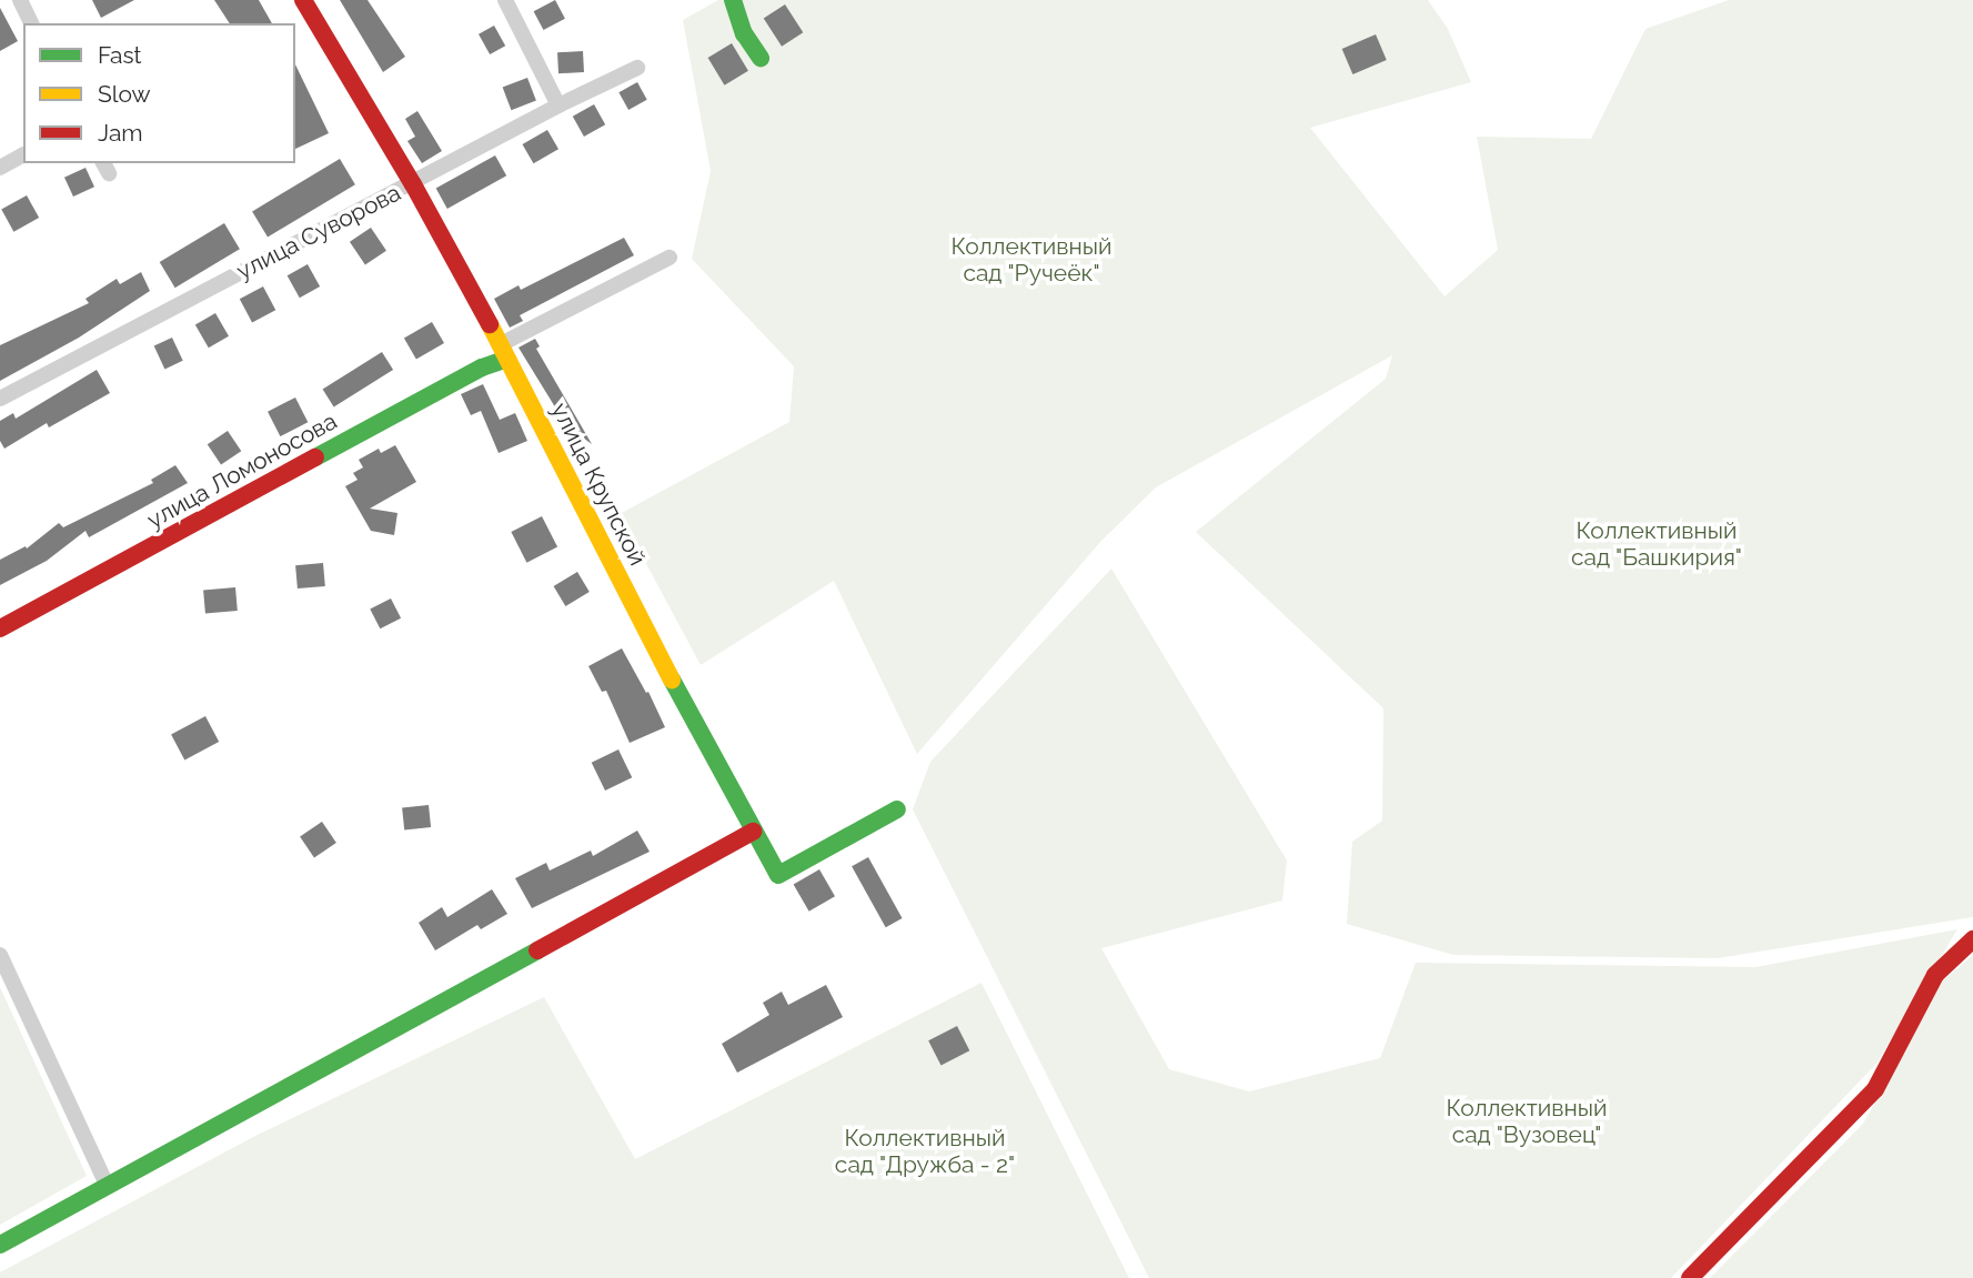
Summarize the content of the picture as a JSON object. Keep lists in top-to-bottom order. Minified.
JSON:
{"streets":{"street":["улица Суворова","улица Ломоносова","улица Крупской"]},"crossings":[["улица Суворова","улица Крупской"],["улица Ломоносова","улица Крупской"]],"parks":["Коллективный сад \"Ручеёк\"","Коллективный сад \"Башкирия\"","Коллективный сад \"Вузовец\"","Коллективный сад \"Дружба - 2\""],"legend":["Fast","Slow","Jam"]}
